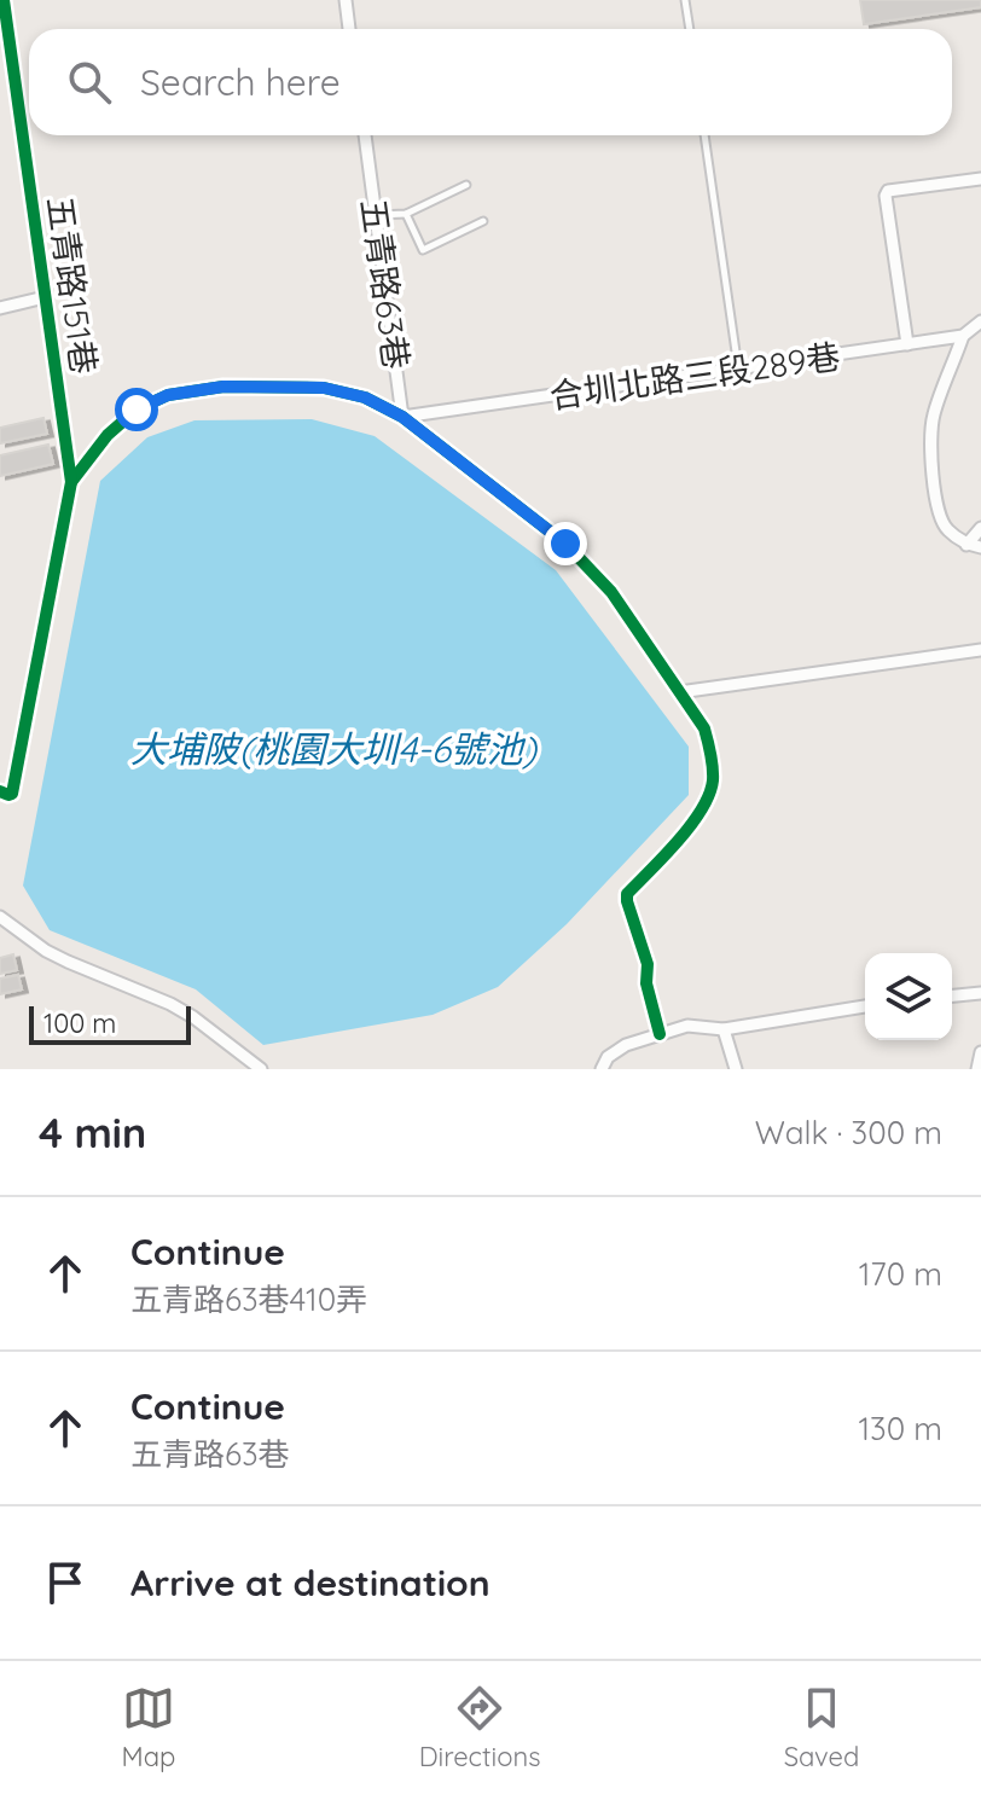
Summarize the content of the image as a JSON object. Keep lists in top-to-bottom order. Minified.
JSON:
{"streets":{"street":["五青路63巷","五青路151巷","合圳北路三段289巷"]},"crossings":[["五青路63巷","合圳北路三段289巷"]],"water":["大埔陂(桃園大圳4-6號池)"],"scale_bar":"100 m","page":{"search":"Search here","scale":"100 m","heading":["4 min","Walk · 300 m"],"list":[["Continue","五青路63巷410弄","170 m"],["Continue","五青路63巷","130 m"],"Arrive at destination"],"nav":["Map","Directions","Saved"]}}
